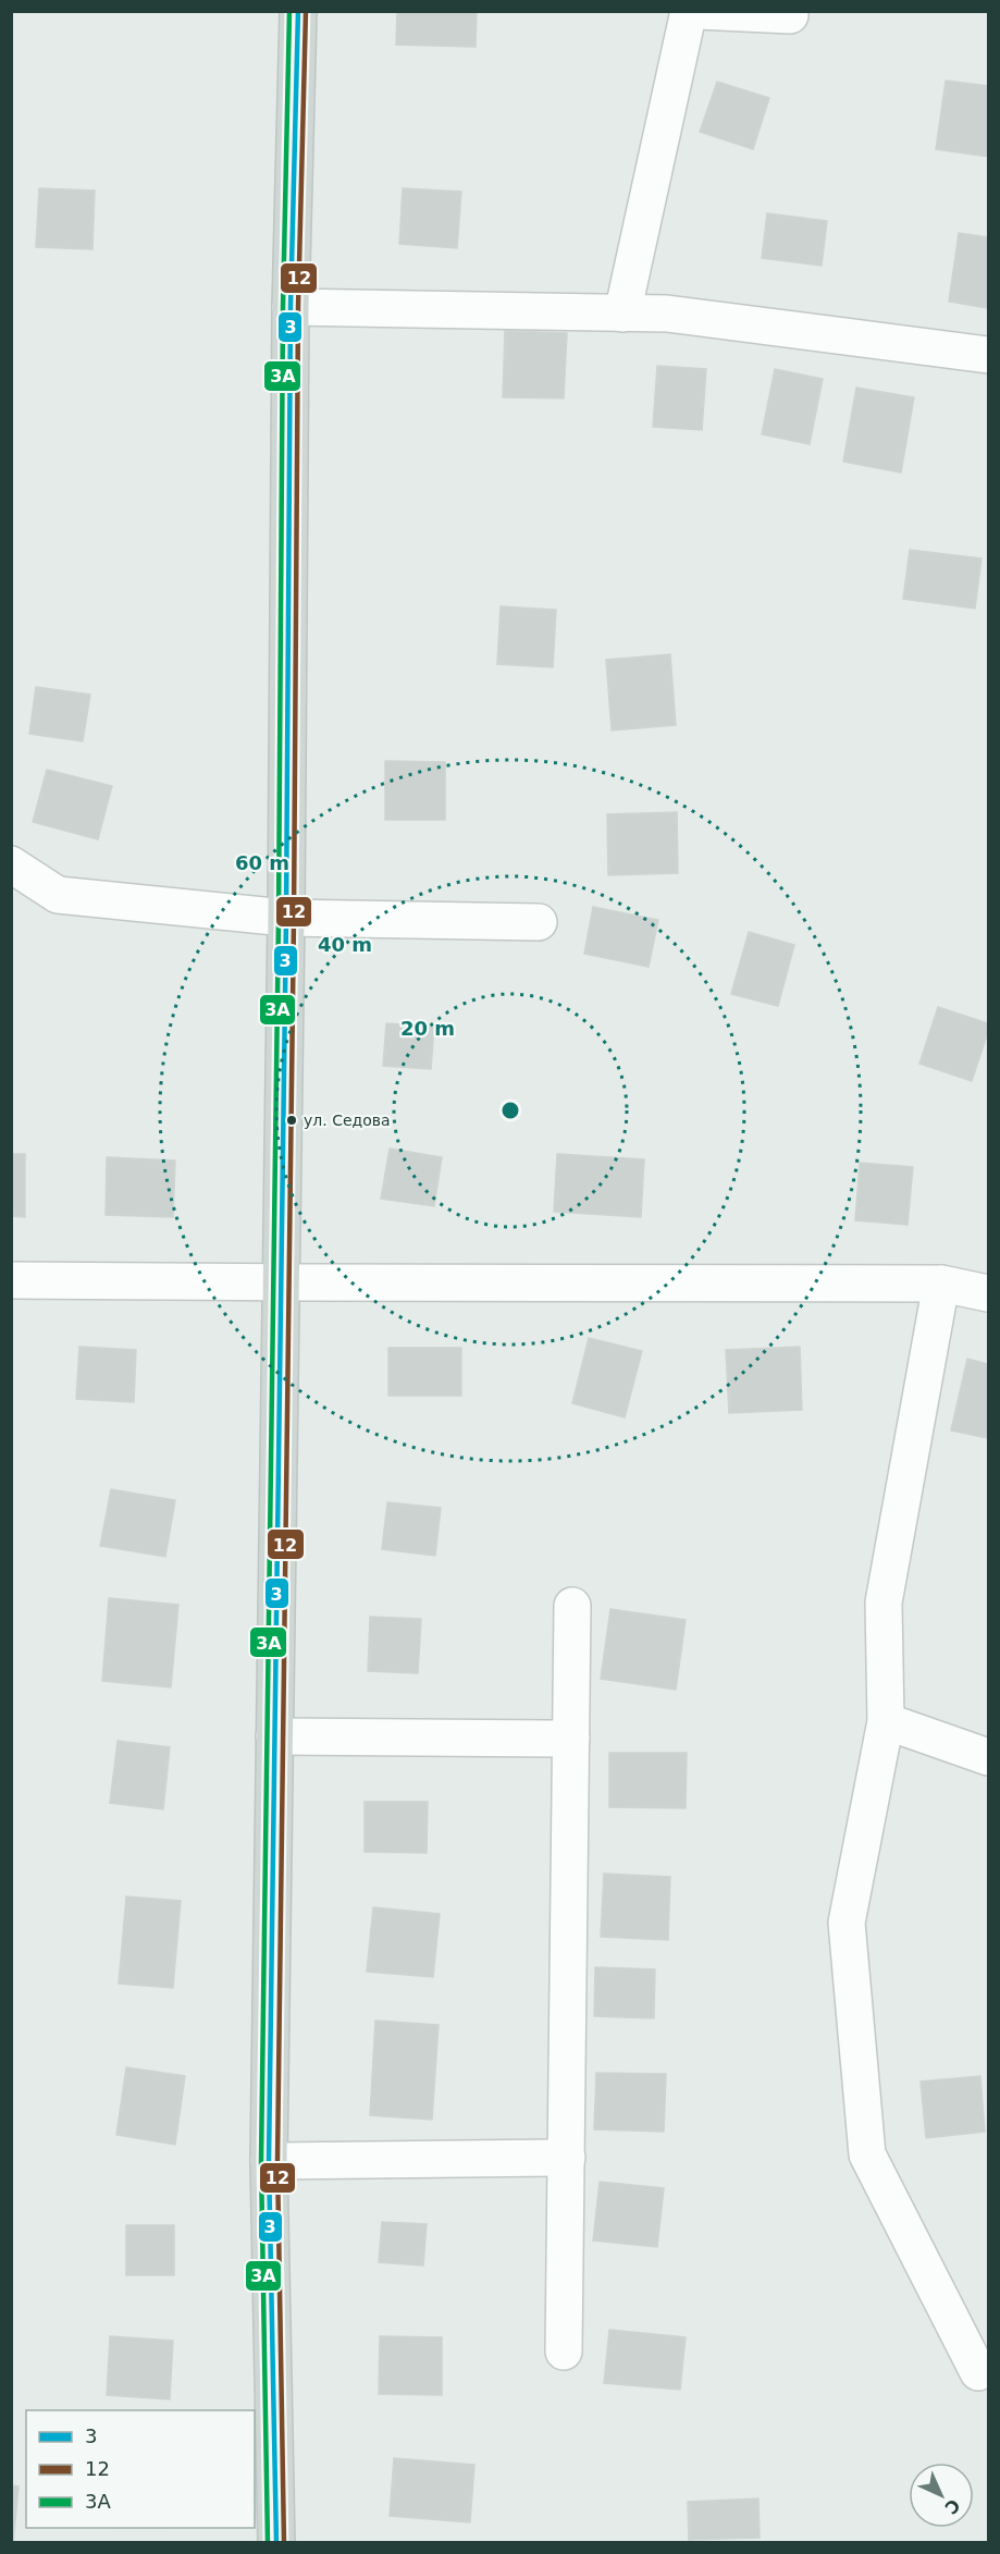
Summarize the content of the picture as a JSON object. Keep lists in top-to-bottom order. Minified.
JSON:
{"places":["ул. Седова"],"lines":["transit line 3","transit line 12","transit line 3А"],"legend":["3","12","3А"],"north":"bottom right","rings":["60 m","40 m","20 m"]}
